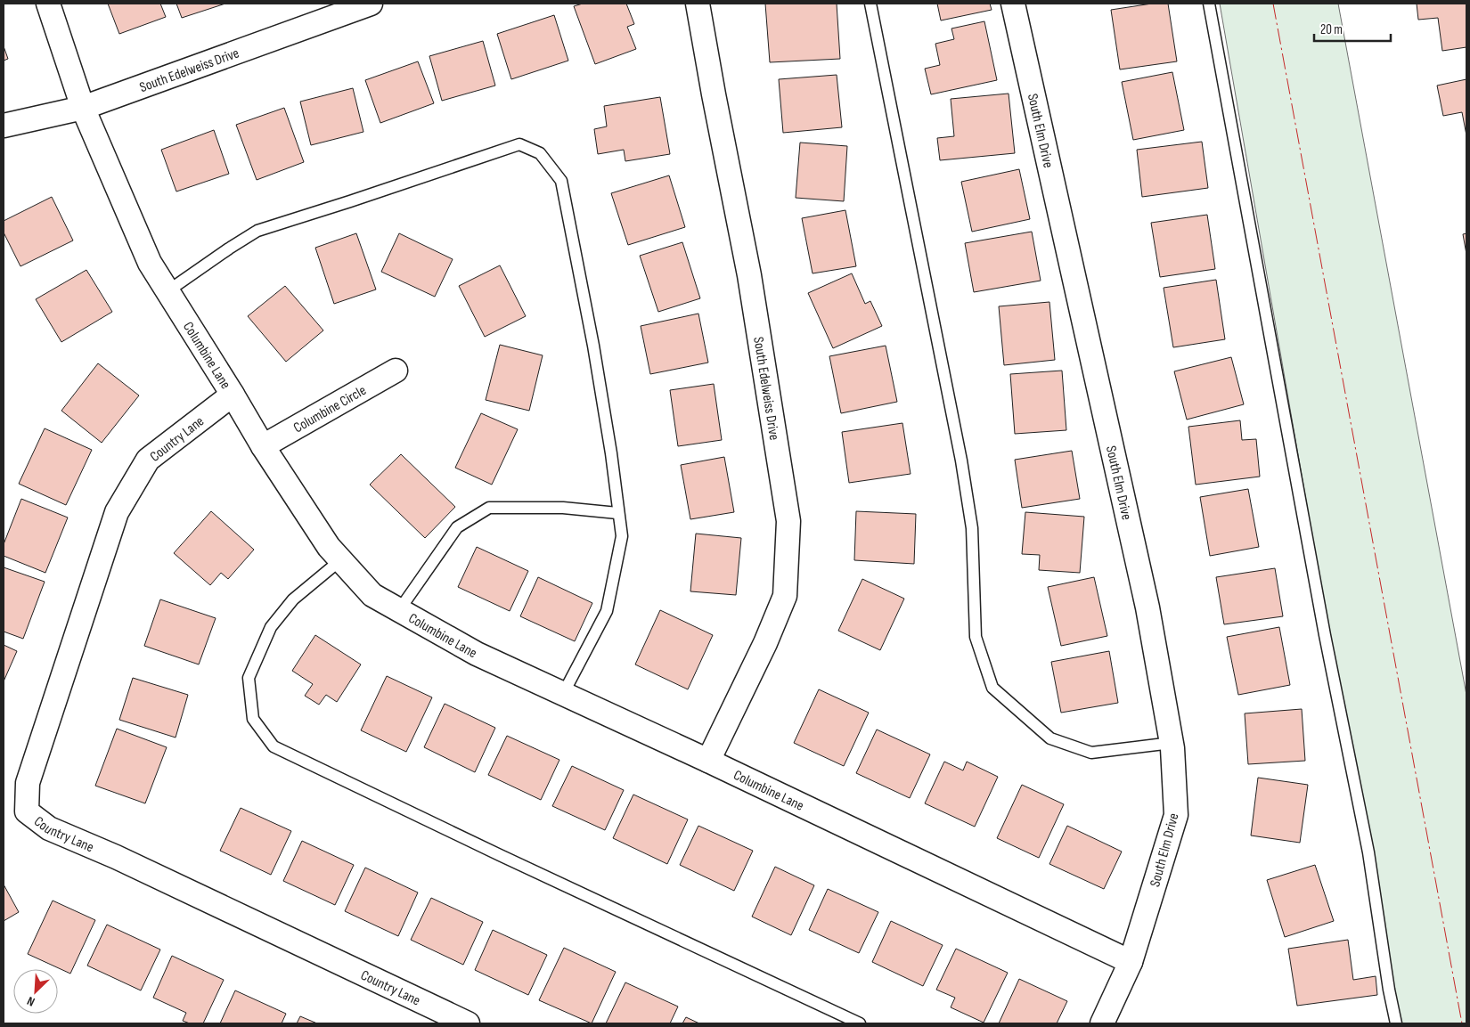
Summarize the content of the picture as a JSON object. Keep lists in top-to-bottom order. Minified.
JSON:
{"streets":{"street":["South Edelweiss Drive","South Elm Drive","Columbine Lane","Columbine Circle","Country Lane"]},"crossings":[["South Edelweiss Drive","Columbine Lane"],["South Elm Drive","Columbine Lane"],["Columbine Lane","Columbine Circle"],["Columbine Lane","Country Lane"]],"scale_bar":"20 m","north":"bottom left"}
